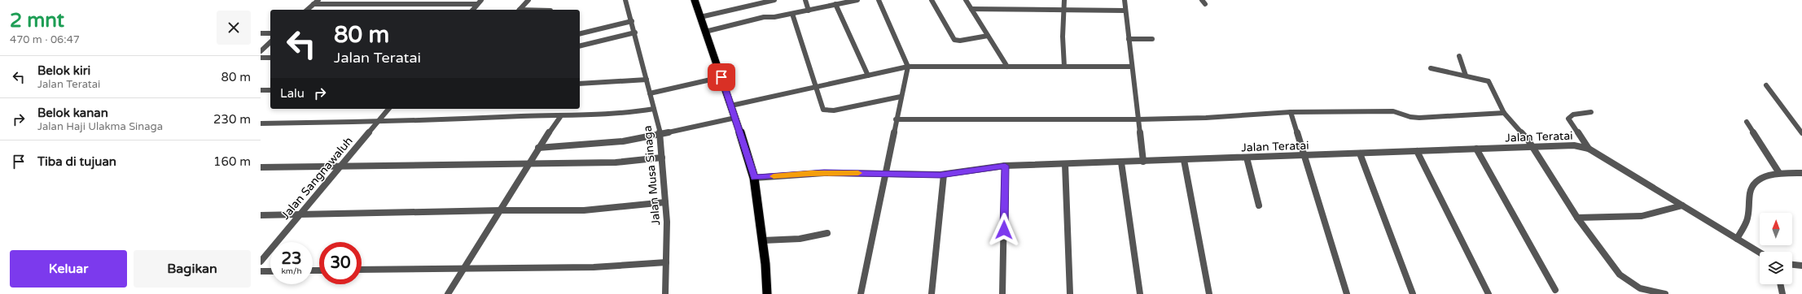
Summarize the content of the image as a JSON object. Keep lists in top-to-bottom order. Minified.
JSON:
{"streets":{"street":["Jalan Teratai","Jalan Musa Sinaga","Jalan Sangnawaluh"]},"north":"top","page":{"heading":["2 mnt","470 m · 06:47"],"turn":["80 m","Jalan Teratai"],"list":[{"name":"Belok kiri","note":"Jalan Teratai","value":"80 m"},{"name":"Belok kanan","note":"Jalan Haji Ulakma Sinaga","value":"230 m"},{"name":"Tiba di tujuan","value":"160 m"}],"then":"Lalu","speed":"23 km/h","limit":"30","buttons":["Keluar","Bagikan"]}}
